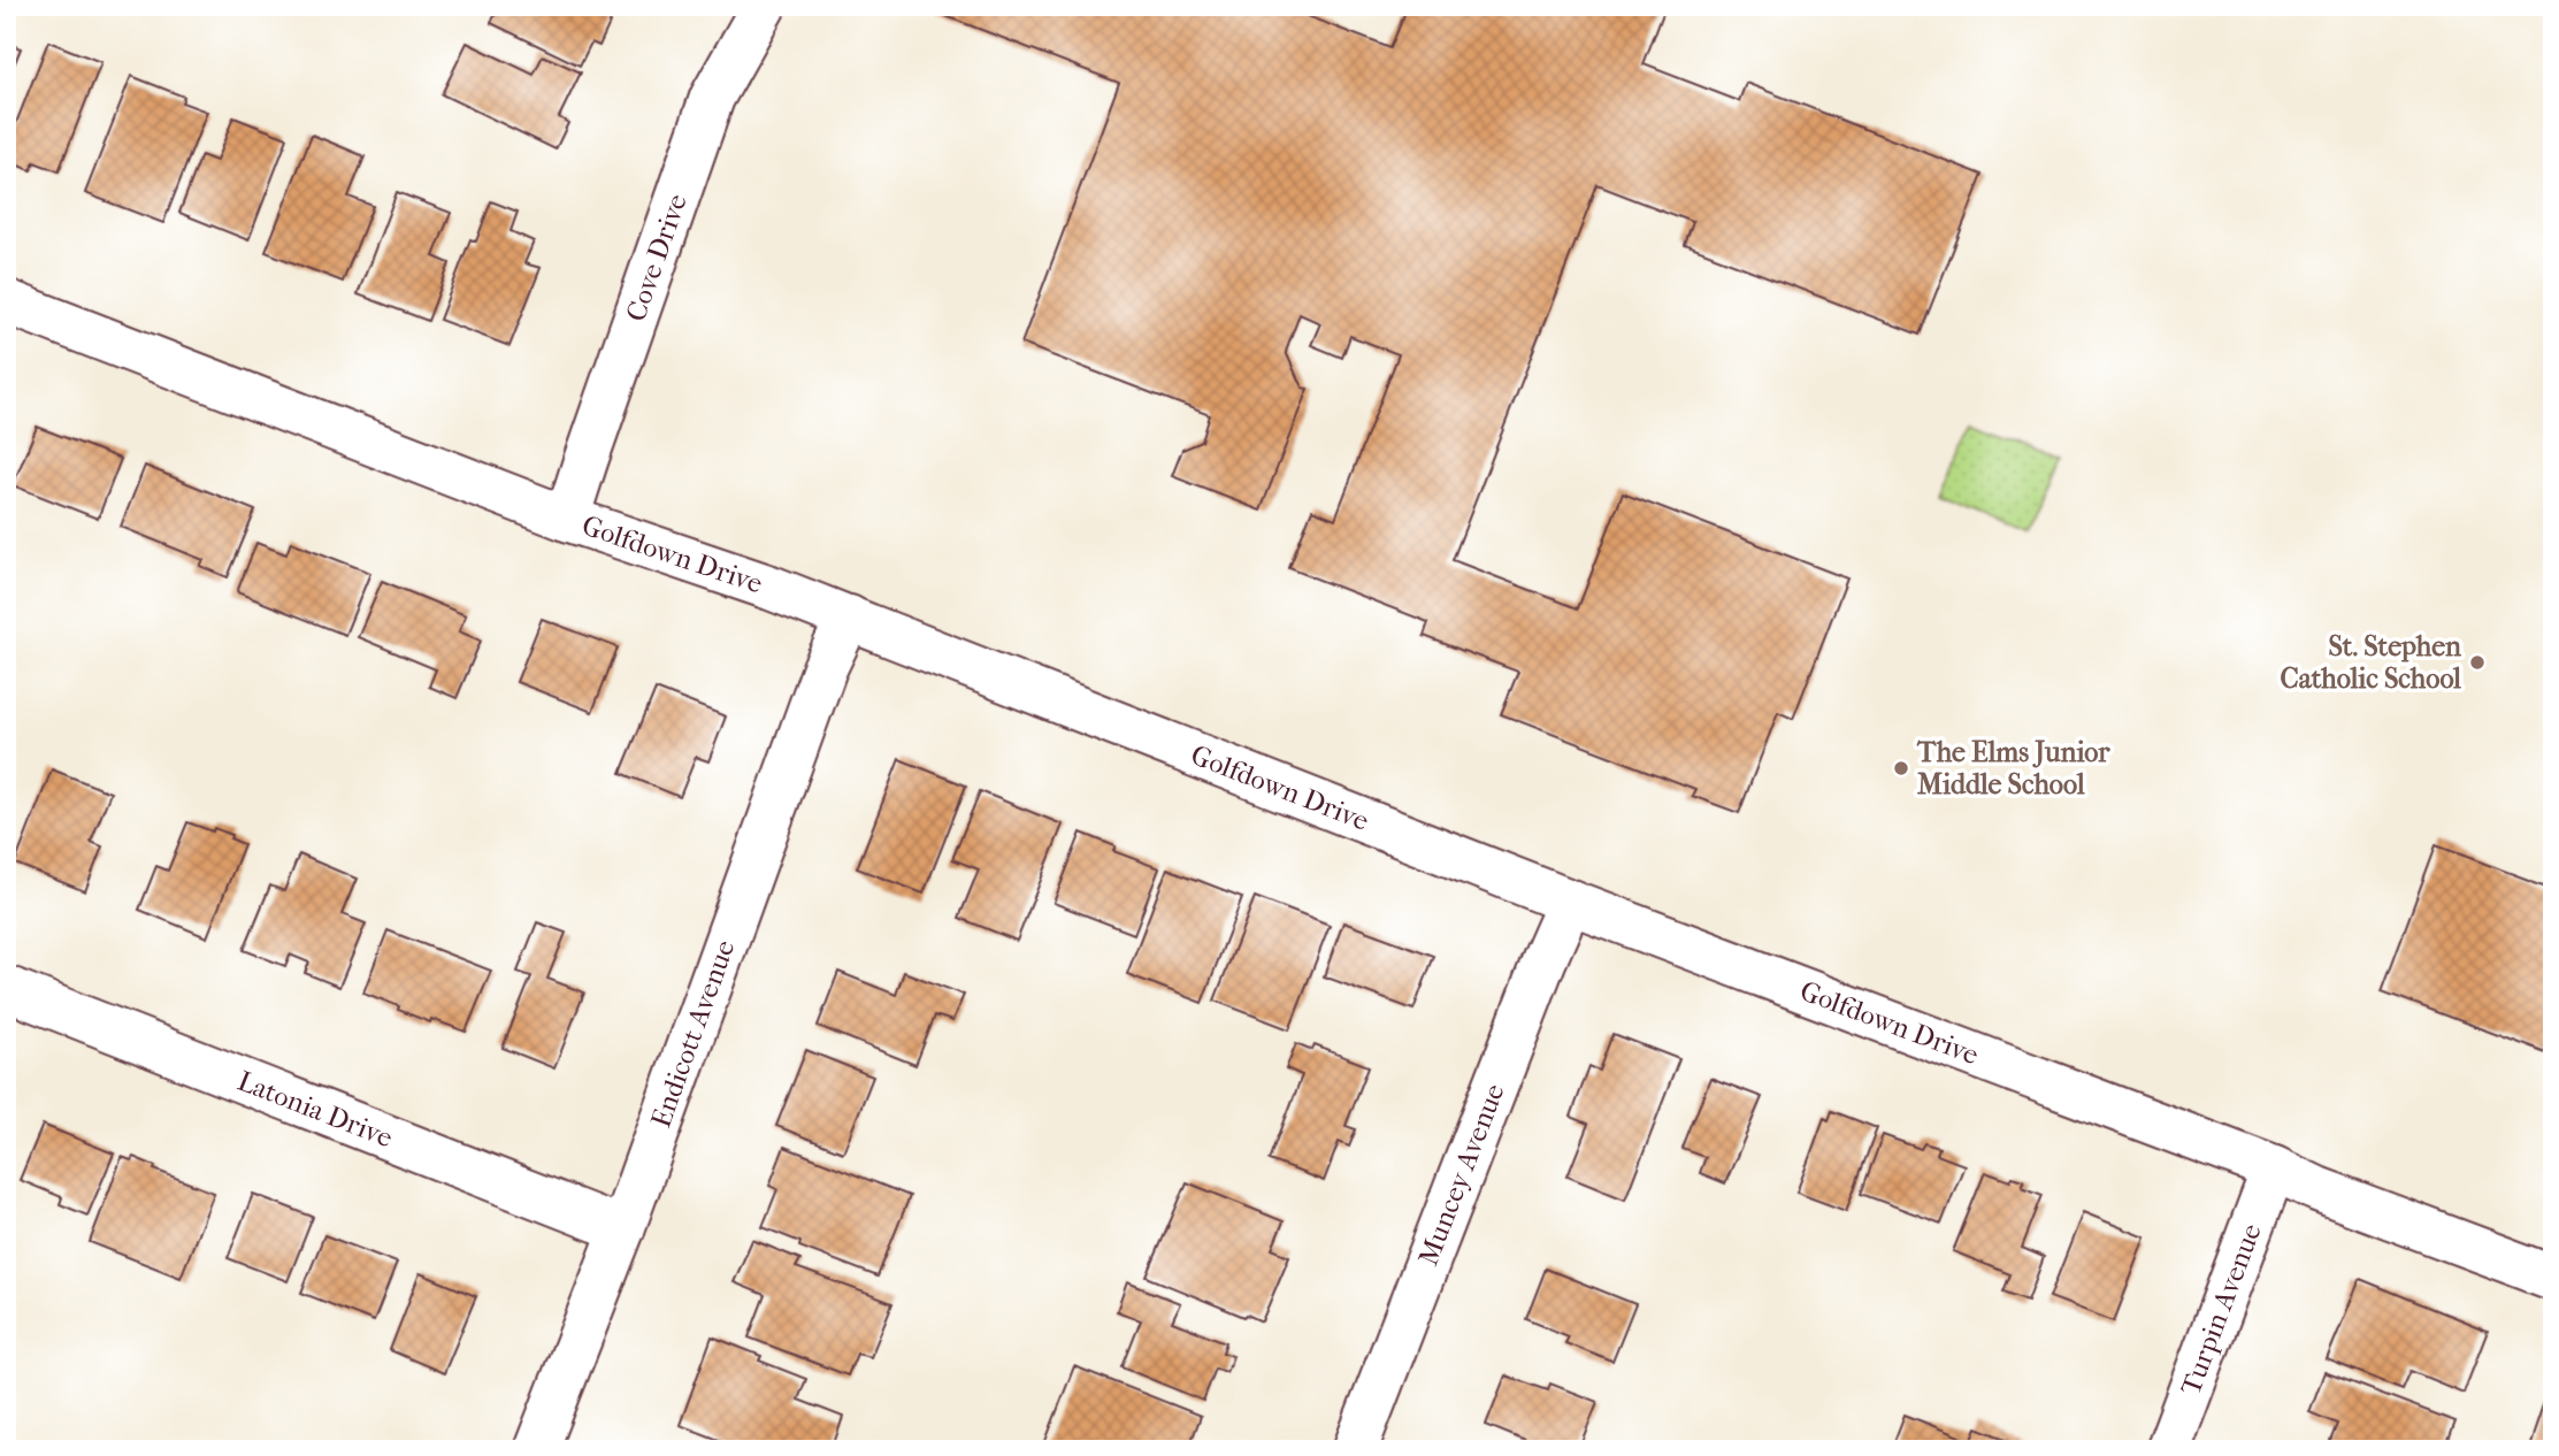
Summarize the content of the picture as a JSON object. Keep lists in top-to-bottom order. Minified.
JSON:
{"streets":{"street":["Cove Drive","Golfdown Drive","Endicott Avenue","Latonia Drive","Muncey Avenue","Turpin Avenue"]},"crossings":[["Cove Drive","Golfdown Drive"],["Golfdown Drive","Endicott Avenue"],["Golfdown Drive","Muncey Avenue"],["Golfdown Drive","Turpin Avenue"],["Endicott Avenue","Latonia Drive"]],"places":["St. Stephen Catholic School","The Elms Junior Middle School"]}
